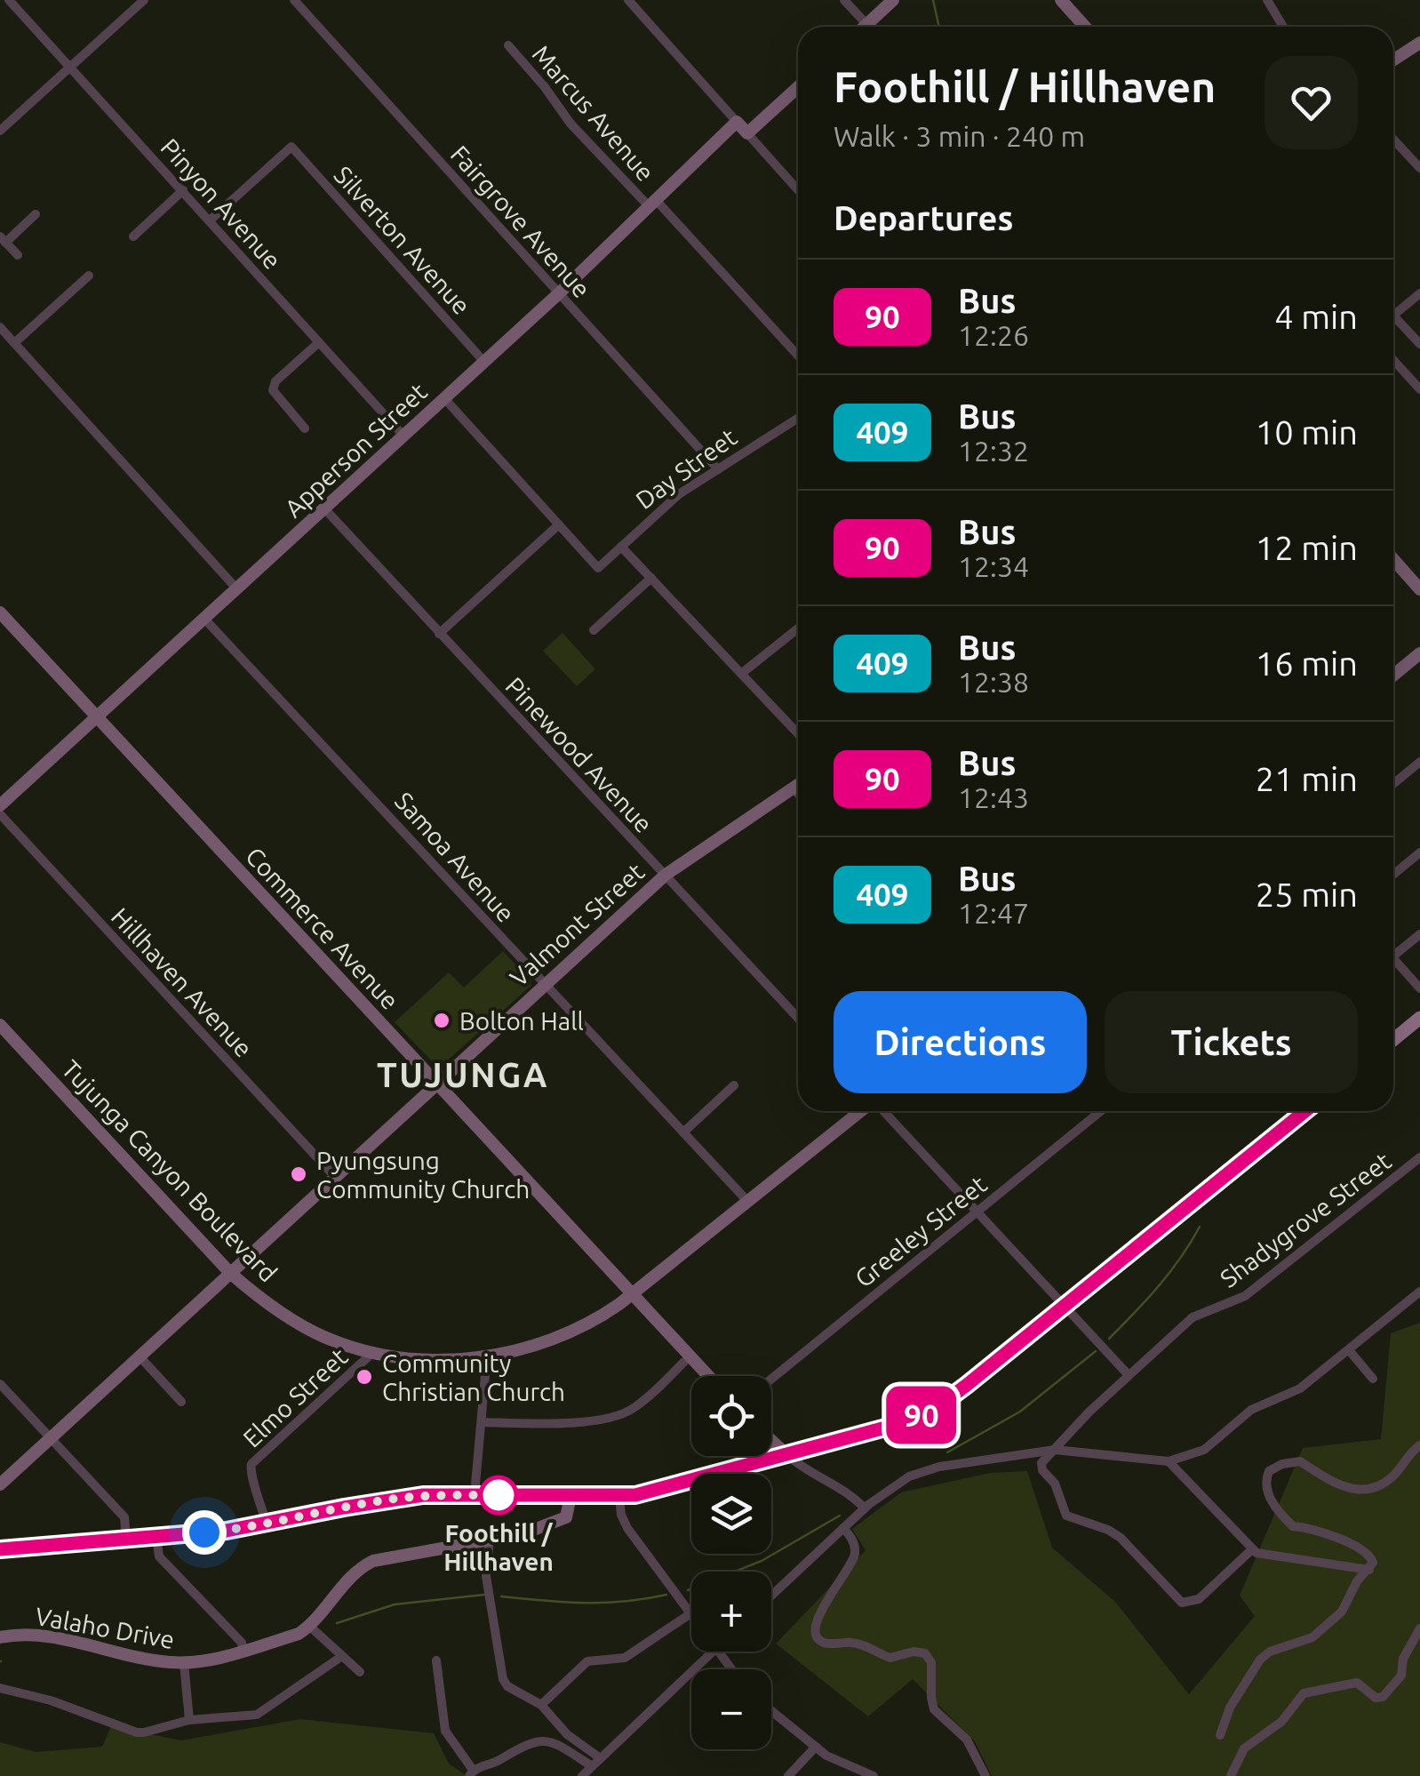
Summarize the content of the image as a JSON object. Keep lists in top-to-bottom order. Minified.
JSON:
{"streets":{"street":["Marcus Avenue","Pinyon Avenue","Fairgrove Avenue","Silverton Avenue","Apperson Street","Day Street","Pinewood Avenue","Samoa Avenue","Valmont Street","Commerce Avenue","Hillhaven Avenue","Tujunga Canyon Boulevard","Shadygrove Street","Greeley Street","Elmo Street","Valaho Drive"]},"crossings":[["Marcus Avenue","Apperson Street"],["Pinyon Avenue","Silverton Avenue"],["Pinyon Avenue","Apperson Street"],["Fairgrove Avenue","Apperson Street"],["Fairgrove Avenue","Day Street"],["Silverton Avenue","Apperson Street"],["Apperson Street","Pinewood Avenue"],["Apperson Street","Samoa Avenue"],["Apperson Street","Commerce Avenue"],["Pinewood Avenue","Valmont Street"],["Samoa Avenue","Valmont Street"],["Samoa Avenue","Tujunga Canyon Boulevard"],["Valmont Street","Commerce Avenue"],["Valmont Street","Hillhaven Avenue"],["Valmont Street","Tujunga Canyon Boulevard"],["Commerce Avenue","Tujunga Canyon Boulevard"],["Tujunga Canyon Boulevard","Elmo Street"]],"districts":["TUJUNGA"],"places":["Bolton Hall","Pyungsung Community Church","Community Christian Church","Foothill / Hillhaven"],"lines":["bus line 90"],"page":{"on_map":"90","heading":[["Foothill / Hillhaven","Walk · 3 min · 240 m"],"Departures"],"list":[{"mark":"90","name":"Bus","note":"12:26","value":"4 min"},{"mark":"409","name":"Bus","note":"12:32","value":"10 min"},{"mark":"90","name":"Bus","note":"12:34","value":"12 min"},{"mark":"409","name":"Bus","note":"12:38","value":"16 min"},{"mark":"90","name":"Bus","note":"12:43","value":"21 min"},{"mark":"409","name":"Bus","note":"12:47","value":"25 min"}],"buttons":["Directions","Tickets"],"map_buttons":["+","−"]}}
